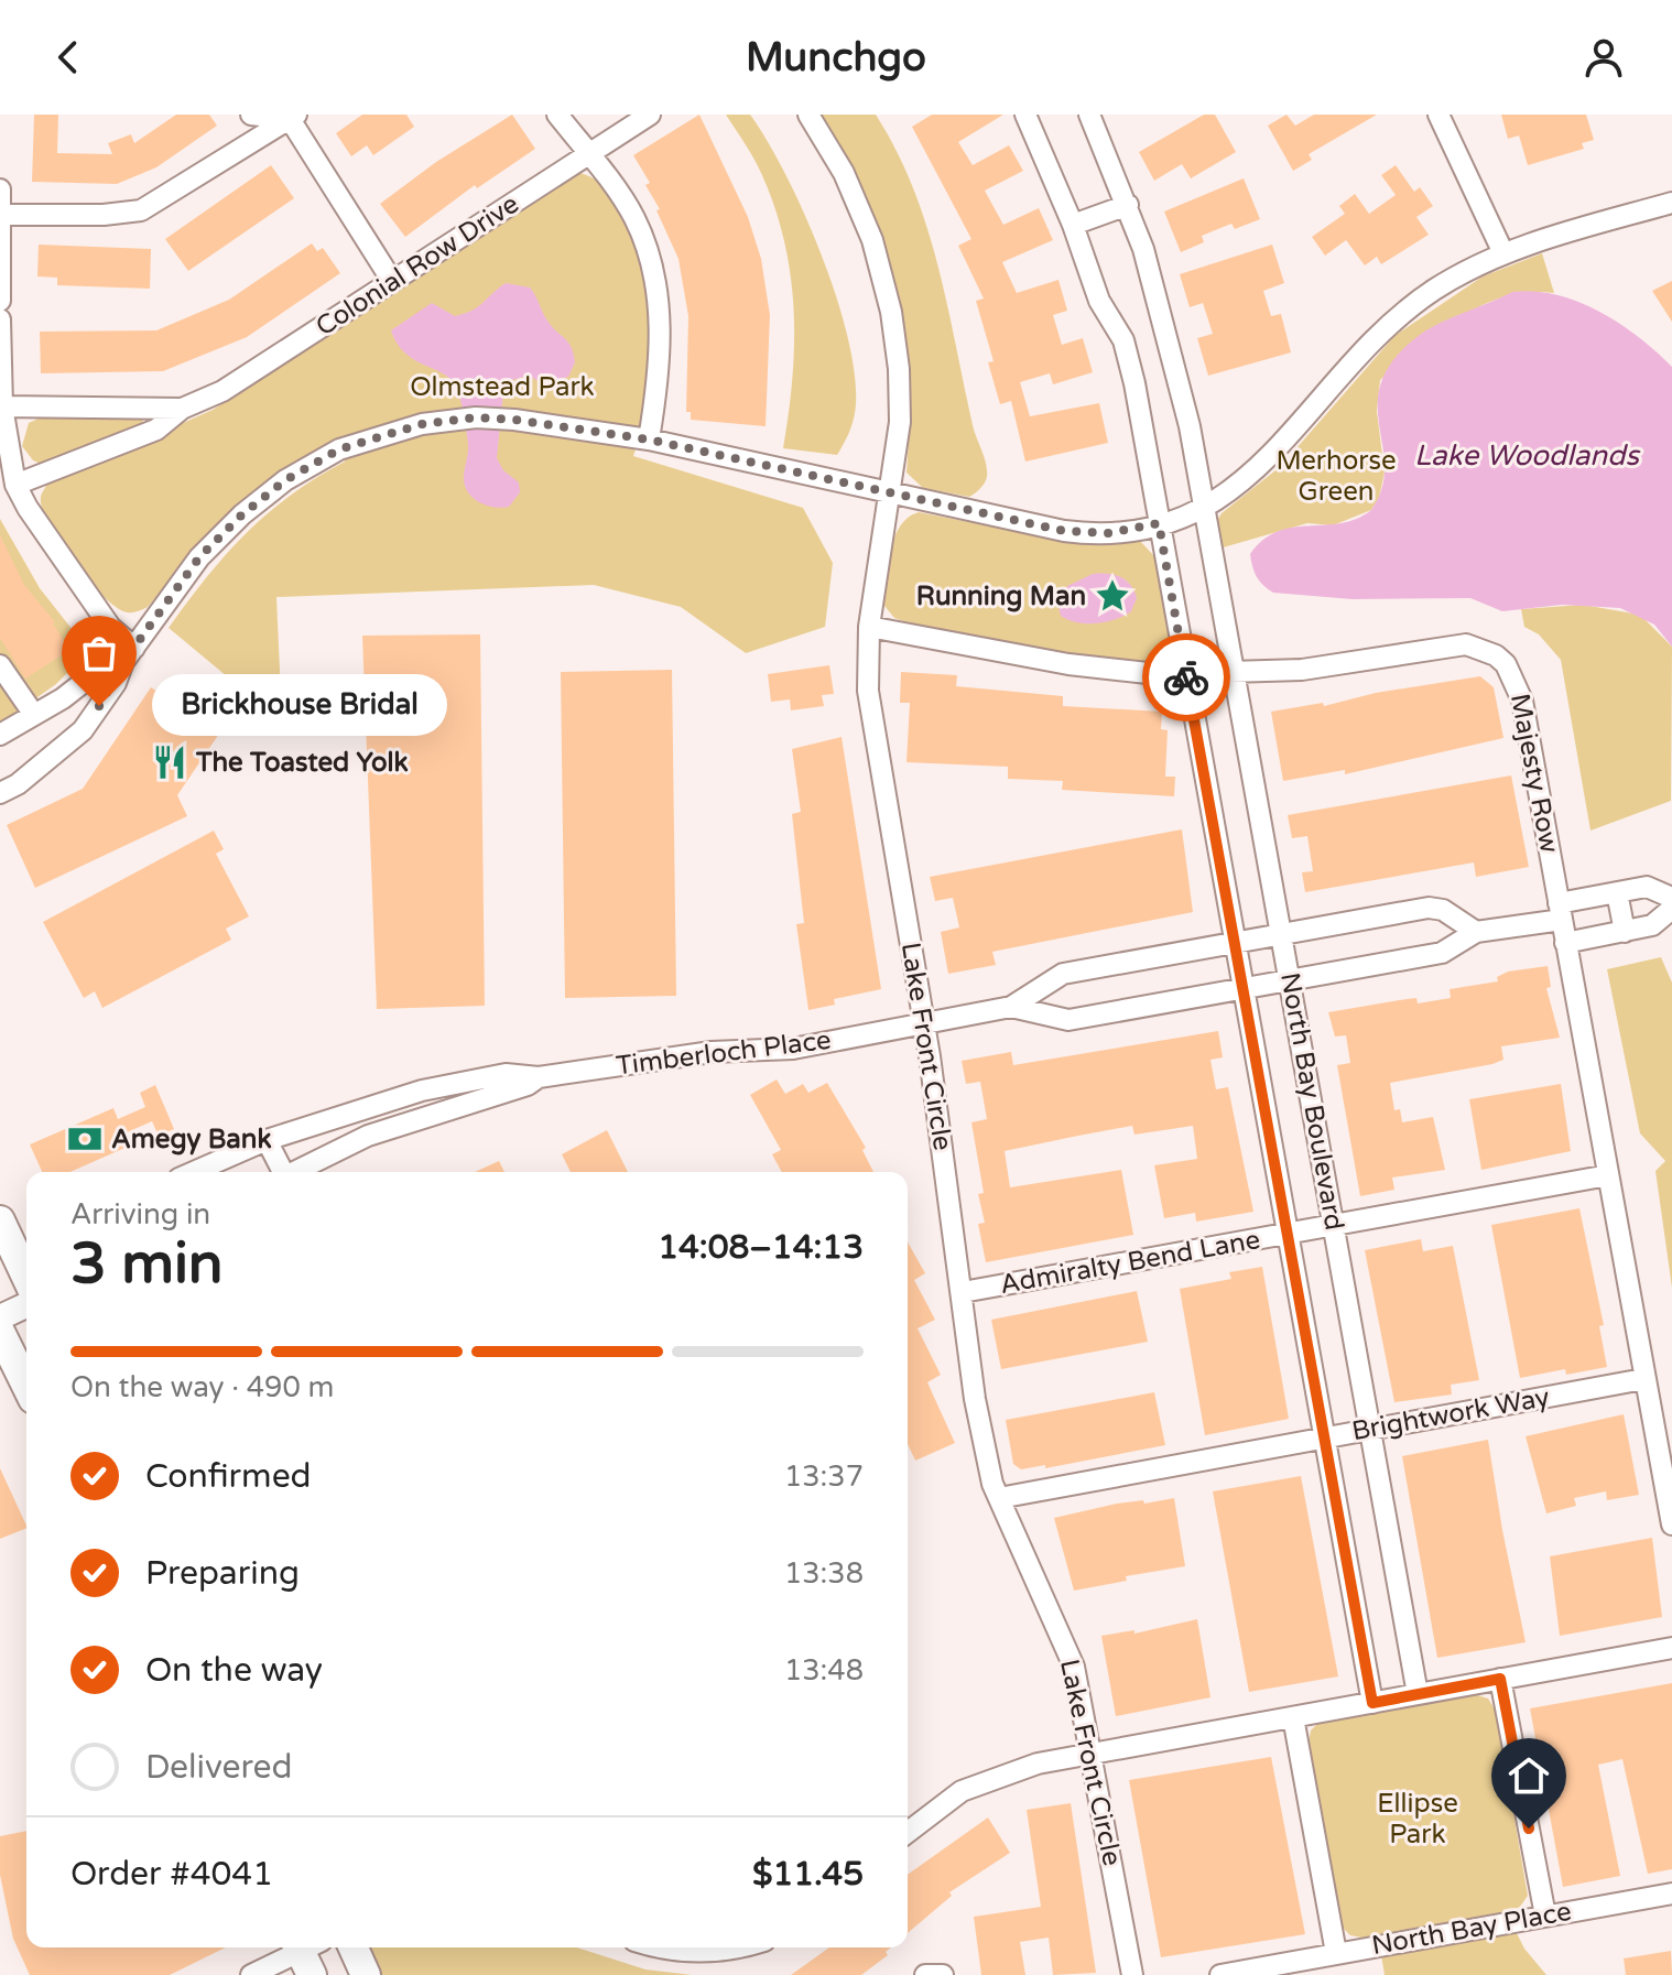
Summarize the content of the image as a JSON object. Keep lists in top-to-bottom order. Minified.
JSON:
{"streets":{"street":["Colonial Row Drive","Majesty Row","Lake Front Circle","Timberloch Place","North Bay Boulevard","Admiralty Bend Lane","Brightwork Way","North Bay Place"]},"crossings":[["Majesty Row","Lake Front Circle"],["Majesty Row","Timberloch Place"],["Majesty Row","North Bay Boulevard"],["Majesty Row","Admiralty Bend Lane"],["Majesty Row","Brightwork Way"],["Lake Front Circle","Timberloch Place"],["Lake Front Circle","Admiralty Bend Lane"],["Lake Front Circle","Brightwork Way"],["Timberloch Place","North Bay Boulevard"],["North Bay Boulevard","Admiralty Bend Lane"],["North Bay Boulevard","Brightwork Way"]],"water":["Lake Woodlands"],"parks":["Olmstead Park","Merhorse Green","Ellipse Park"],"places":{"place":["Running Man"],"other":["Brickhouse Bridal"],"restaurant":["The Toasted Yolk"],"bank":["Amegy Bank"]},"page":{"header":"Munchgo","bubble":"Brickhouse Bridal","heading":["3 min","Arriving in","14:08–14:13"],"panel":["Order #4041","$11.45"],"bar":"On the way · 490 m","list":[["Confirmed","13:37"],["Preparing","13:38"],["On the way","13:48"],"Delivered"]}}
